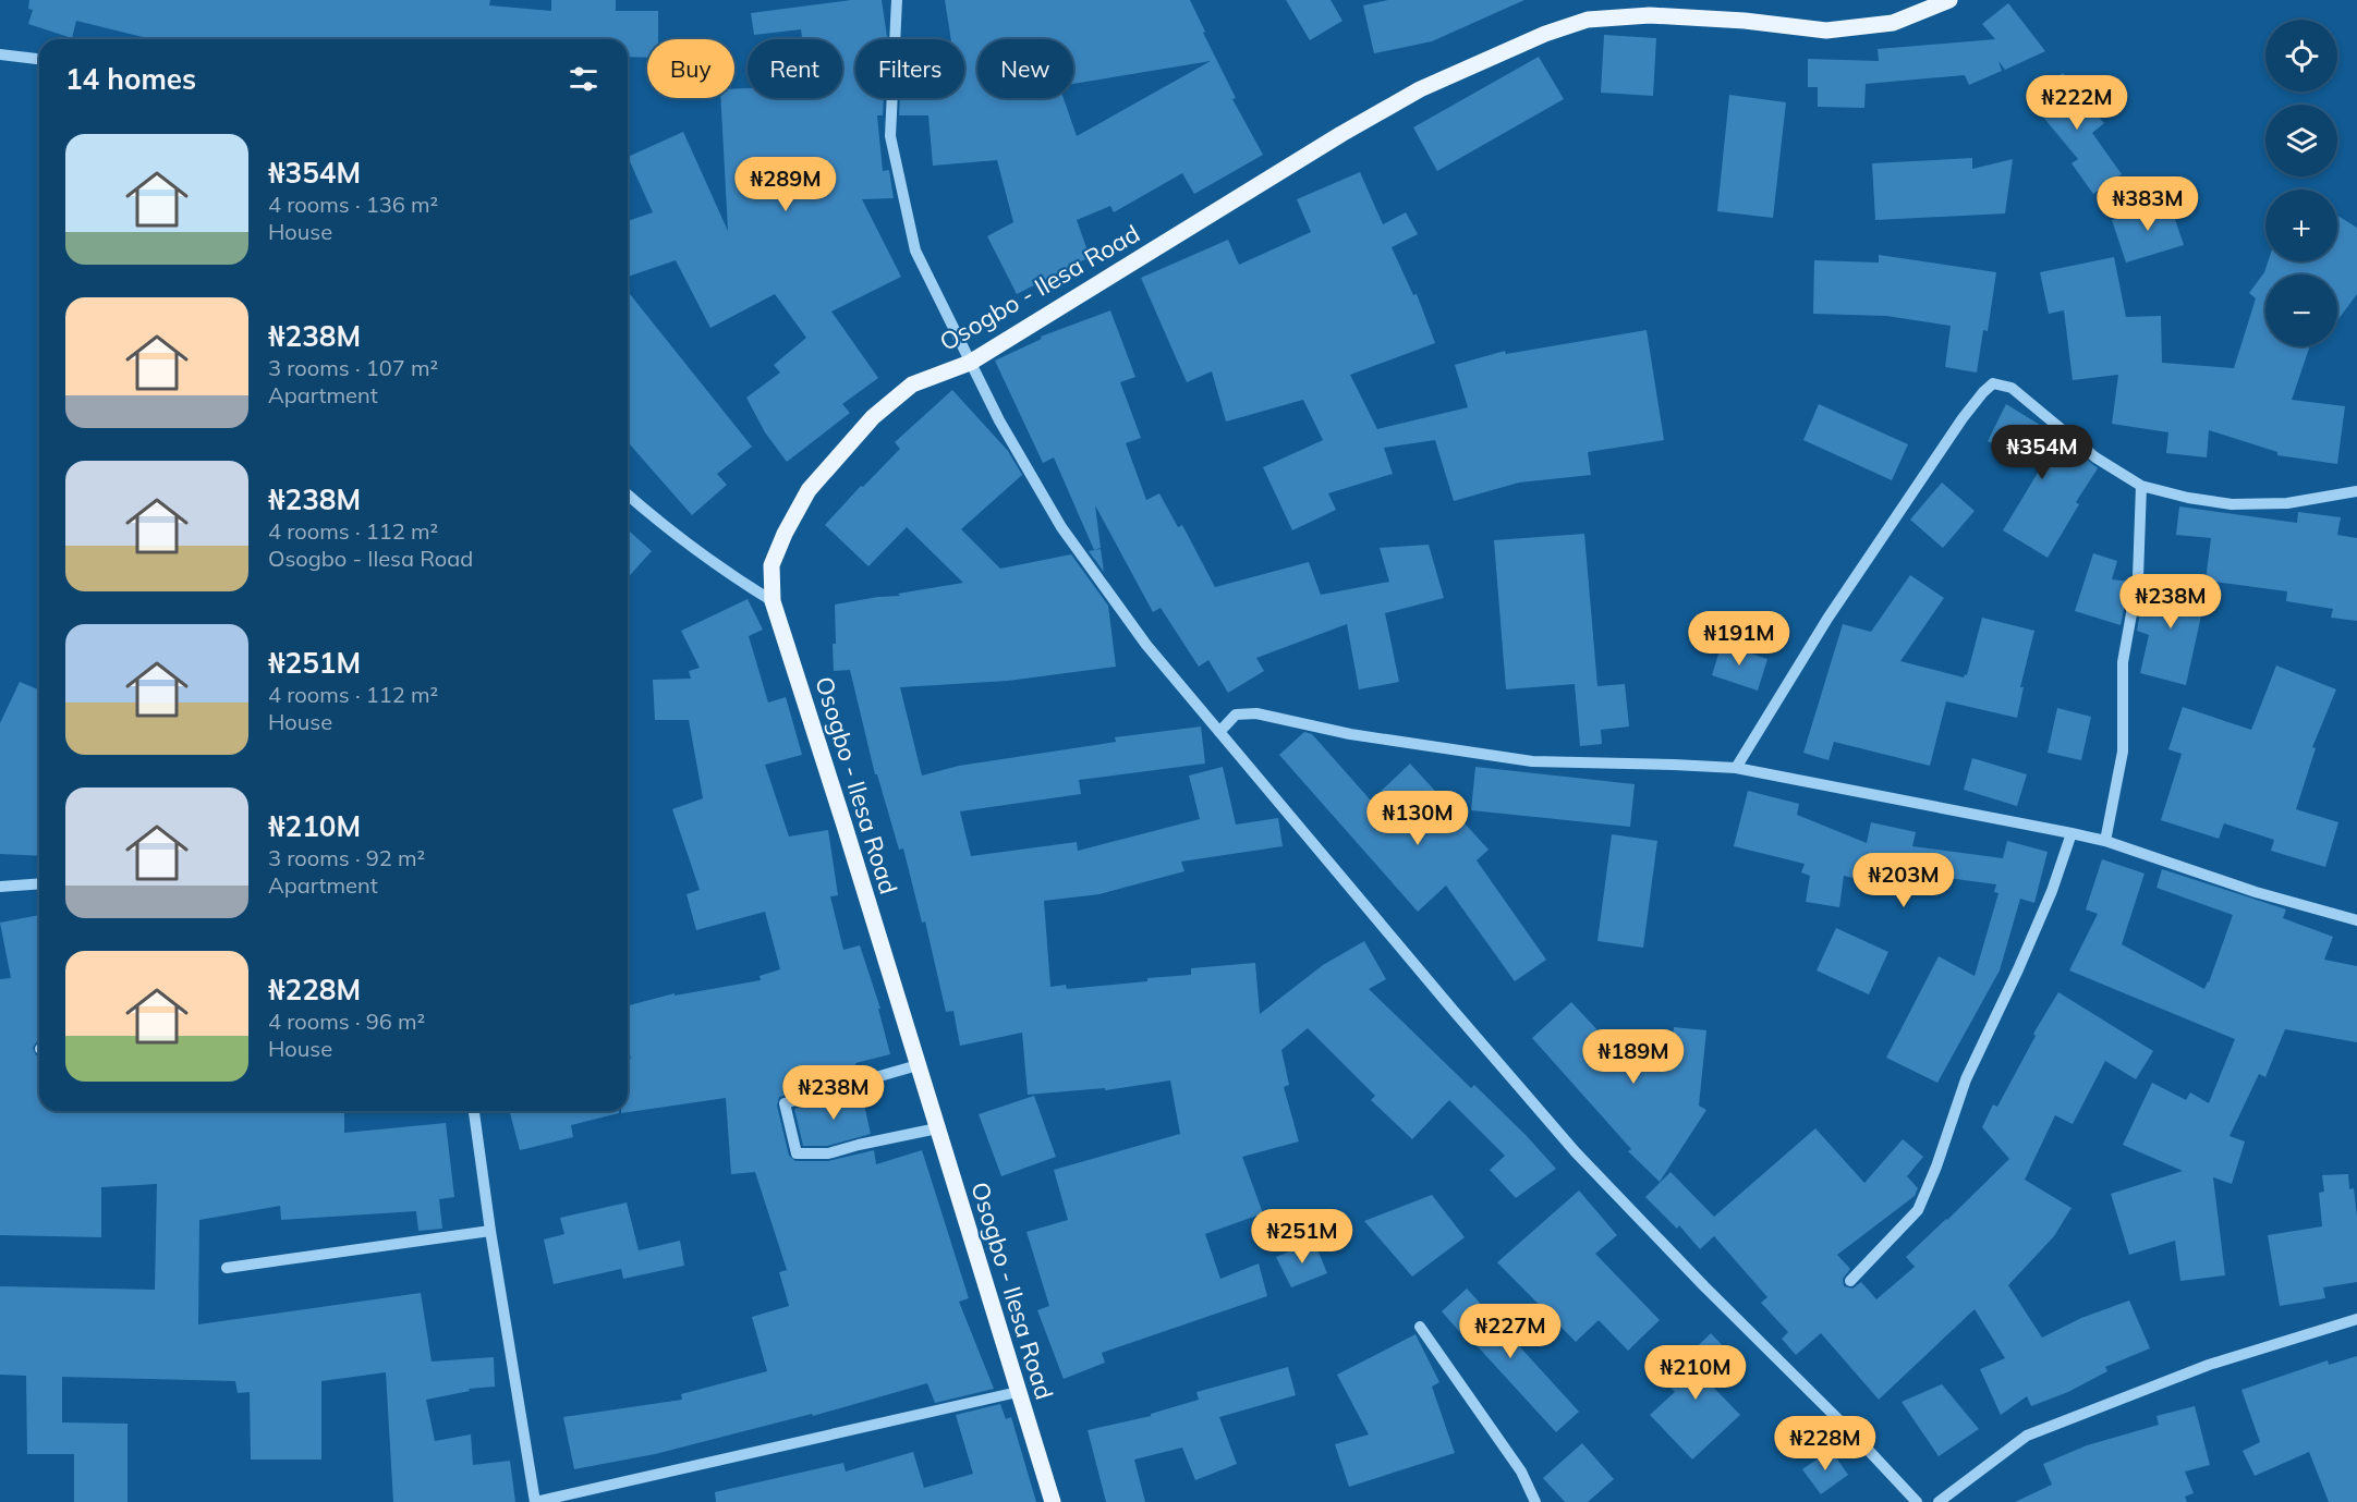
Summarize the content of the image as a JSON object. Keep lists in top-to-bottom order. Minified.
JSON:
{"streets":{"main road":["Osogbo - Ilesa Road"]},"page":{"map_buttons":["+","−"],"chip":["Buy","Rent","Filters","New"],"heading":"14 homes","price":["₦222M","₦289M","₦383M","₦354M","₦238M","₦191M","₦130M","₦203M","₦189M","₦238M","₦251M","₦227M","₦210M","₦228M"],"list":[{"name":"₦354M","note":"4 rooms · 136 m² · House"},{"name":"₦238M","note":"3 rooms · 107 m² · Apartment"},{"name":"₦238M","note":"4 rooms · 112 m² · Osogbo - Ilesa Road"},{"name":"₦251M","note":"4 rooms · 112 m² · House"},{"name":"₦210M","note":"3 rooms · 92 m² · Apartment"},{"name":"₦228M","note":"4 rooms · 96 m² · House"}]}}
